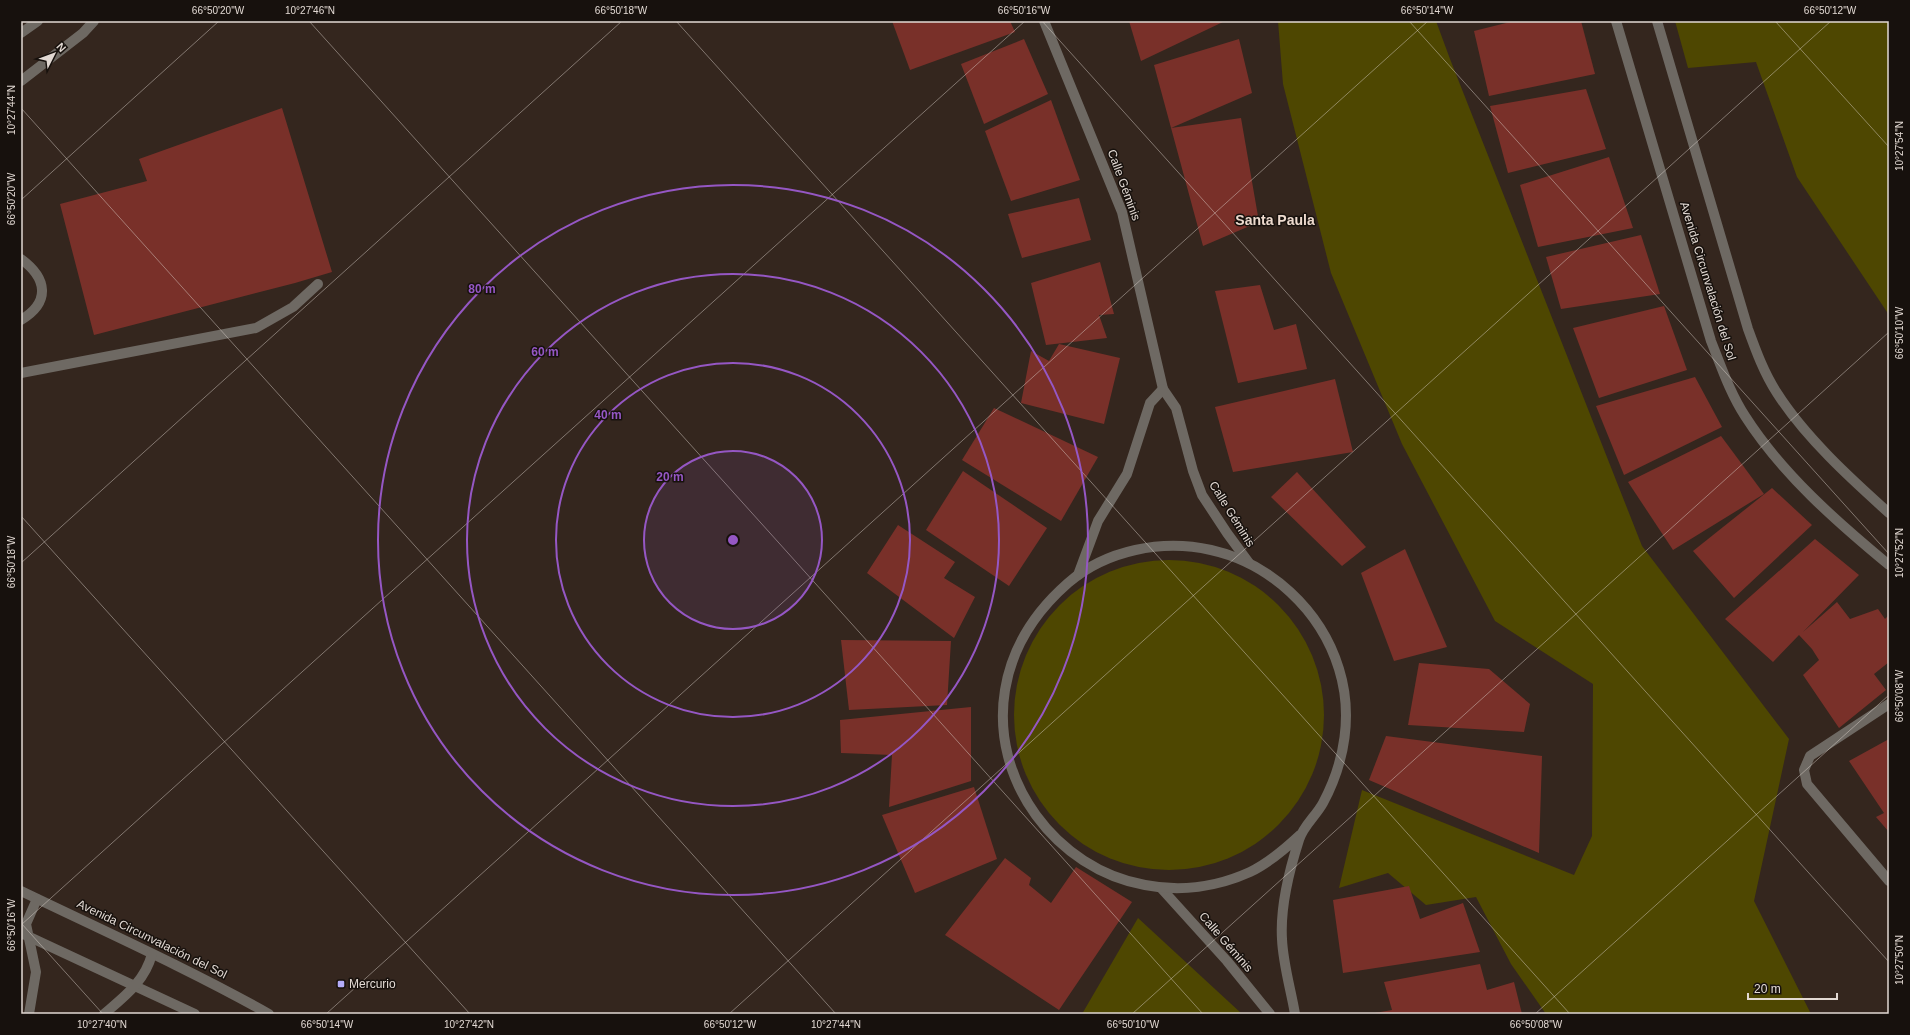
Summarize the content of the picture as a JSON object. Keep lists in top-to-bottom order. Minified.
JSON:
{"streets":{"street":["Calle Géminis","Avenida Circunvalación del Sol"]},"districts":["Santa Paula"],"places":{"transit":["Mercurio"]},"scale_bar":"20 m","north":"top right","coordinates":["66°50'20\"W","10°27'46\"N","66°50'18\"W","66°50'16\"W","66°50'14\"W","66°50'12\"W","10°27'44\"N","10°27'54\"N","66°50'10\"W","10°27'52\"N","66°50'08\"W","10°27'50\"N","10°27'40\"N","10°27'42\"N"],"rings":["80 m","60 m","40 m","20 m"]}
